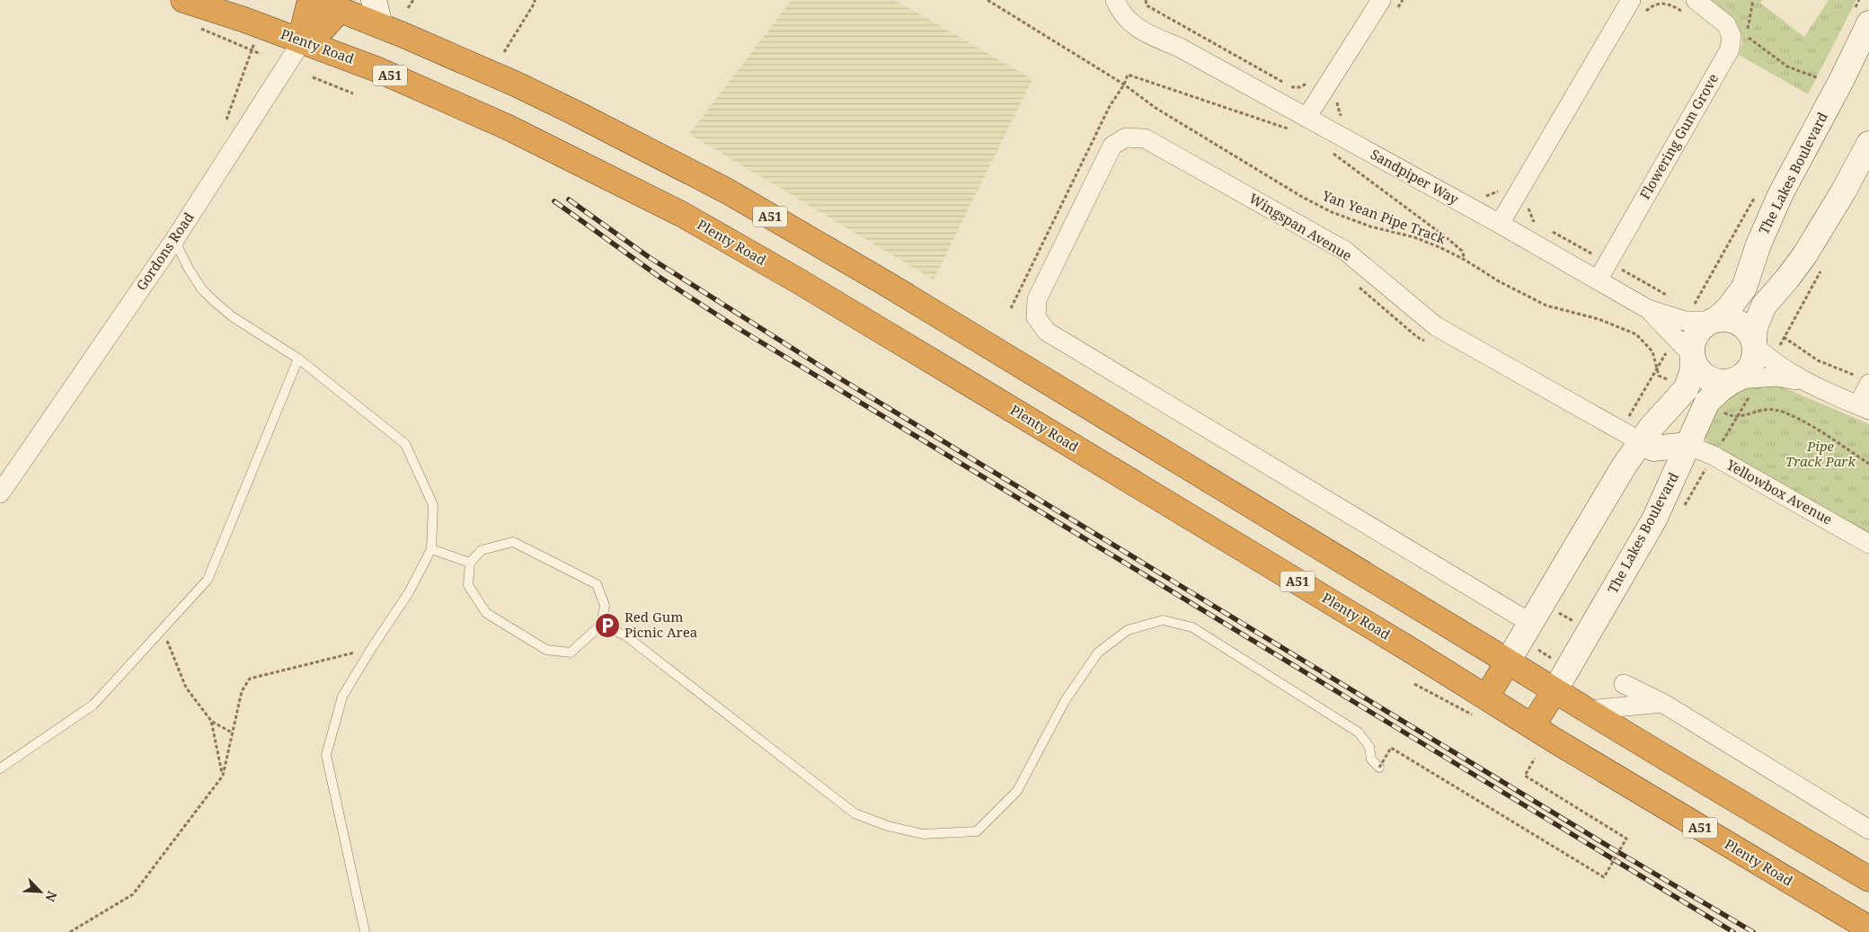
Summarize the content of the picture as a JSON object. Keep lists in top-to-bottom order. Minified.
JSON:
{"streets":{"highway":["Plenty Road","A51","Gordons Road"],"street":["Flowering Gum Grove","The Lakes Boulevard","Sandpiper Way","Wingspan Avenue","Yellowbox Avenue"],"path":["Yan Yean Pipe Track"]},"crossings":[["Plenty Road","Gordons Road"],["A51","The Lakes Boulevard"],["Flowering Gum Grove","Sandpiper Way"],["The Lakes Boulevard","Sandpiper Way"],["The Lakes Boulevard","Yellowbox Avenue"]],"parks":["Pipe Track Park"],"places":{"parking":["Red Gum Picnic Area"]},"north":"bottom right"}
